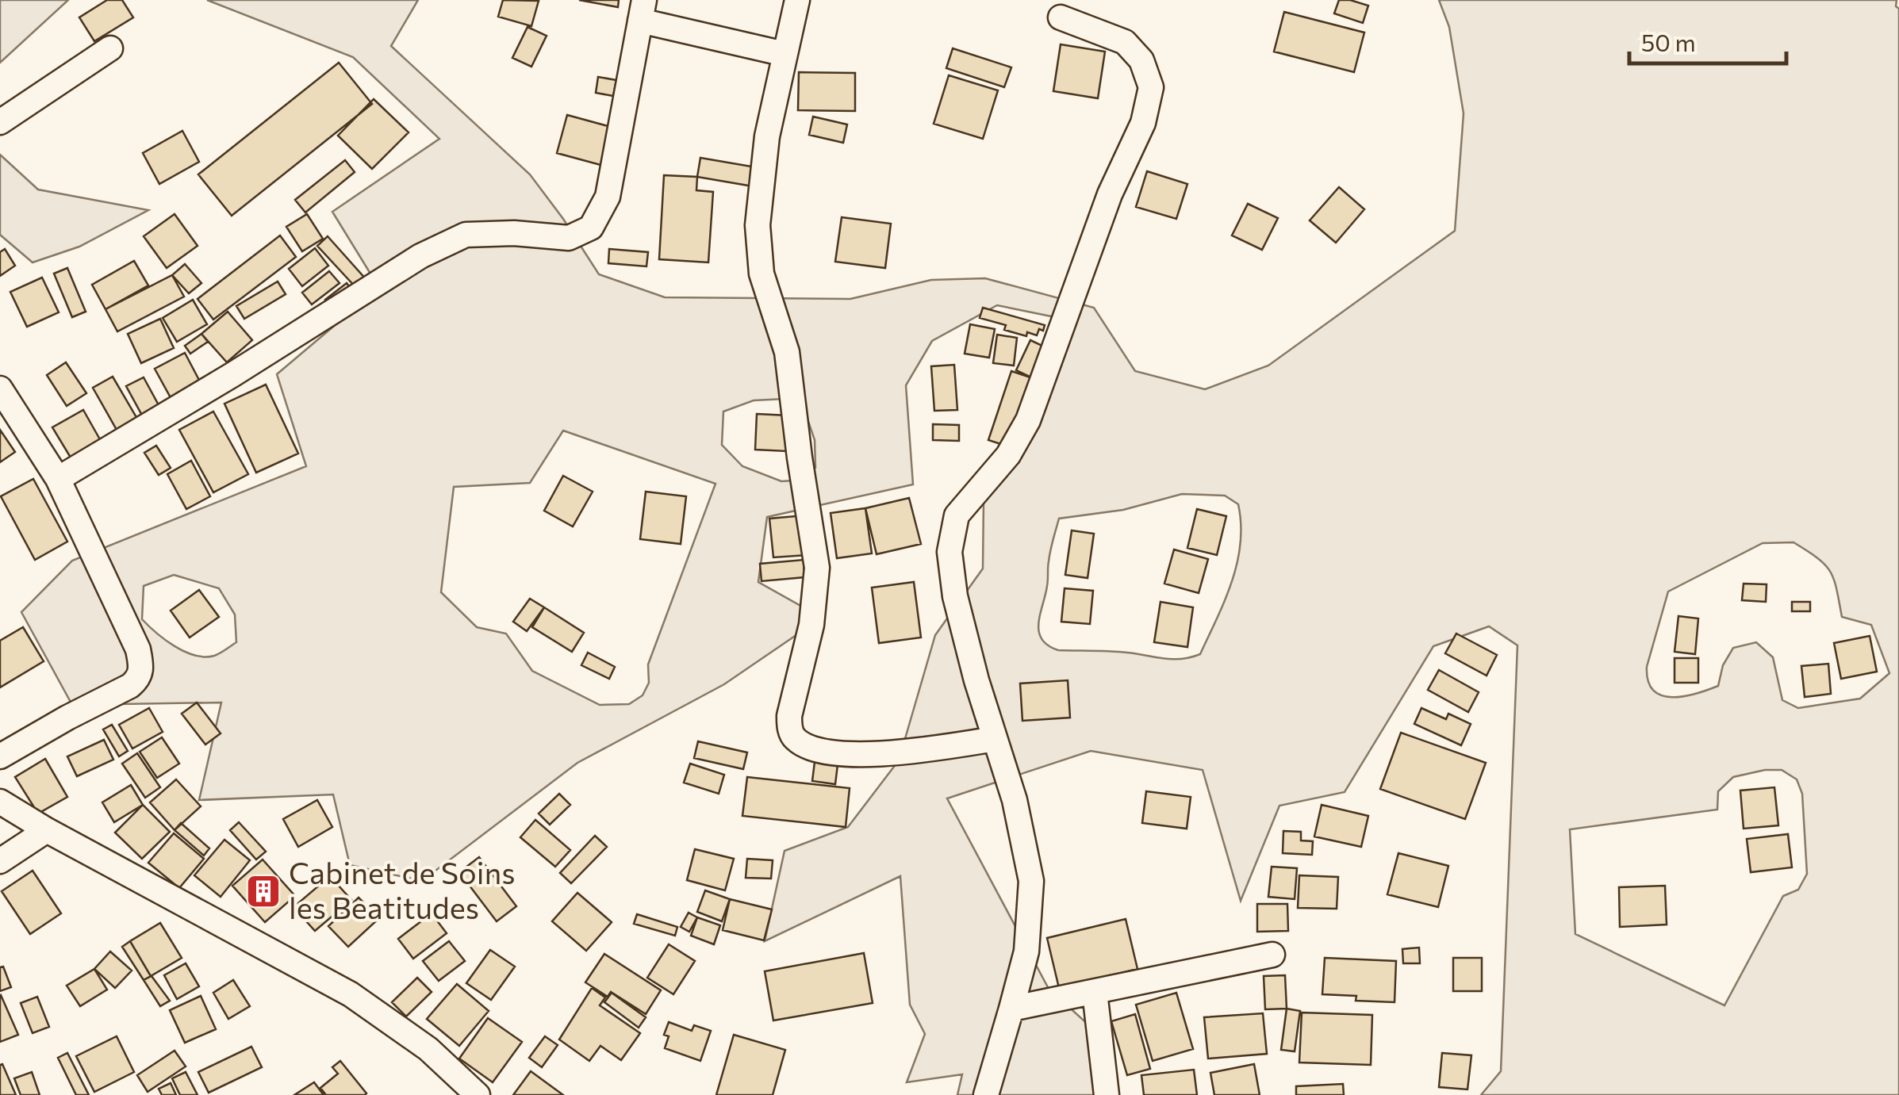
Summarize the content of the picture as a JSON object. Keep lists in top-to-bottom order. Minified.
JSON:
{"places":{"building":["Cabinet de Soins les Beatitudes"]},"scale_bar":"50 m"}
